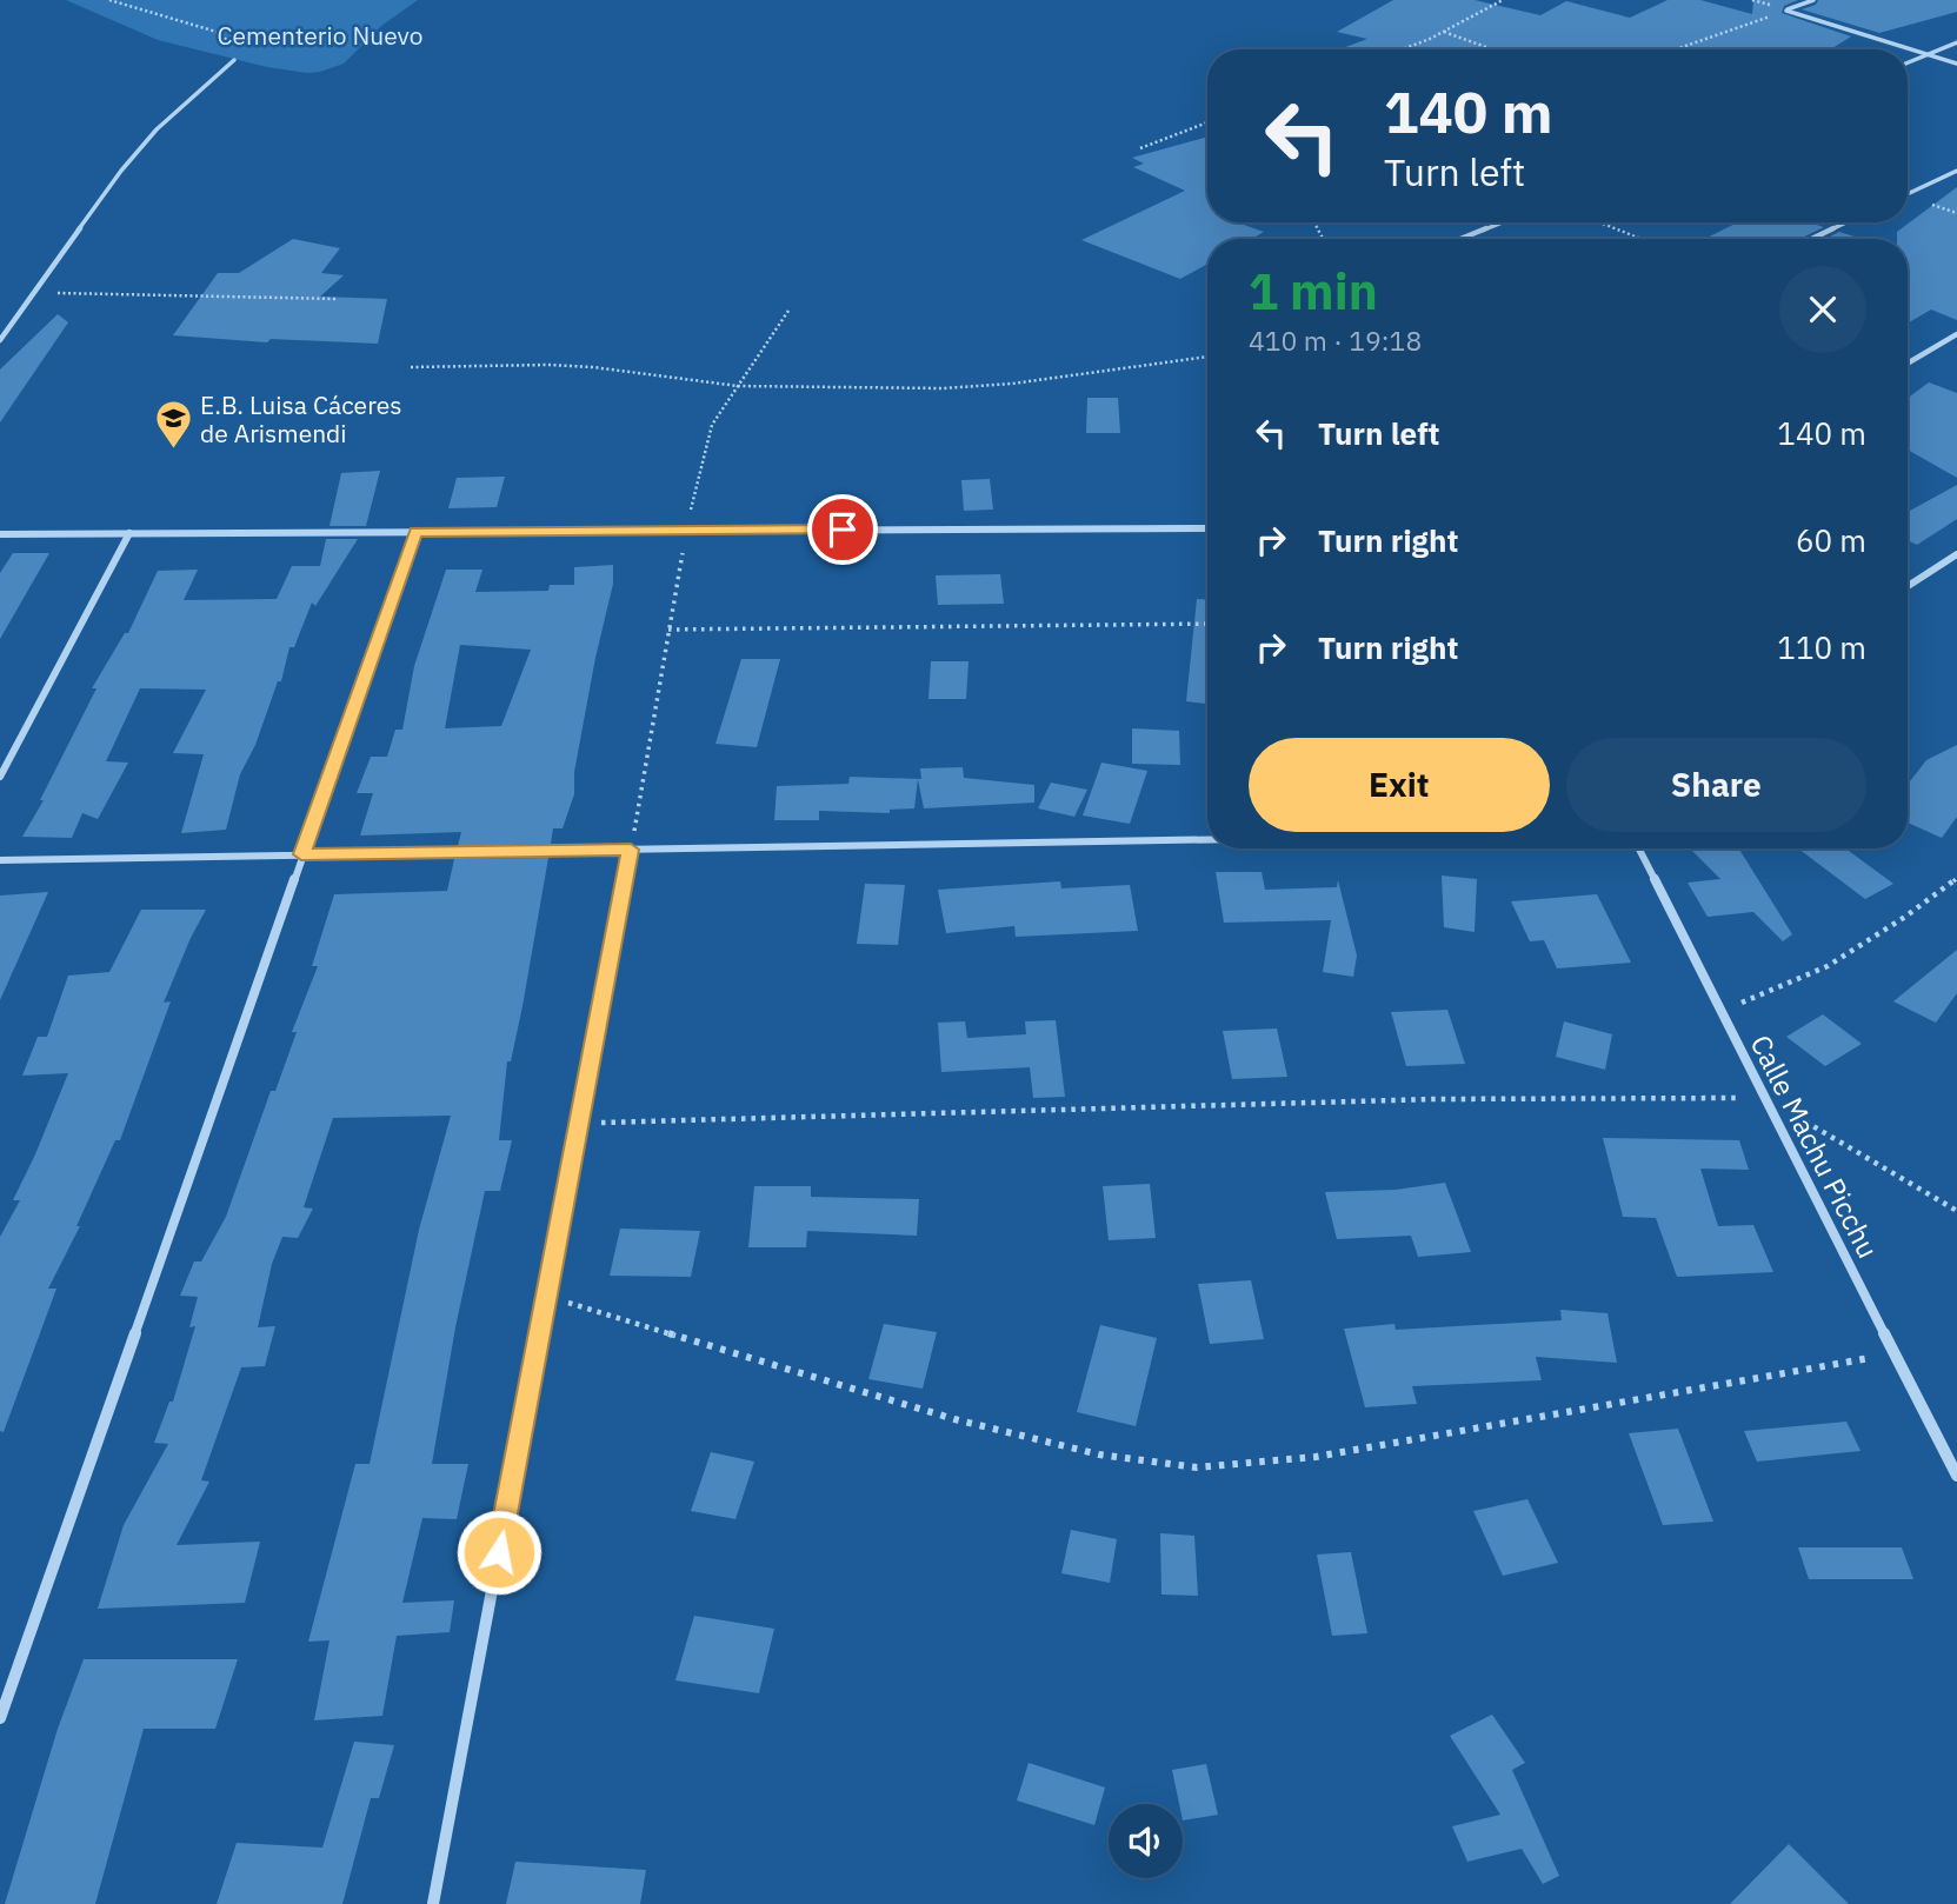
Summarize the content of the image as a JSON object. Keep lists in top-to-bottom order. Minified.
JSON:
{"streets":{"street":["Calle Machu Picchu"]},"parks":["Cementerio Nuevo"],"places":{"school or university":["E.B. Luisa Cáceres de Arismendi"]},"page":{"turn":["140 m","Turn left"],"heading":["1 min","410 m · 19:18"],"list":[{"name":"Turn left","value":"140 m"},{"name":"Turn right","value":"60 m"},{"name":"Turn right","value":"110 m"}],"buttons":["Exit","Share"]}}
